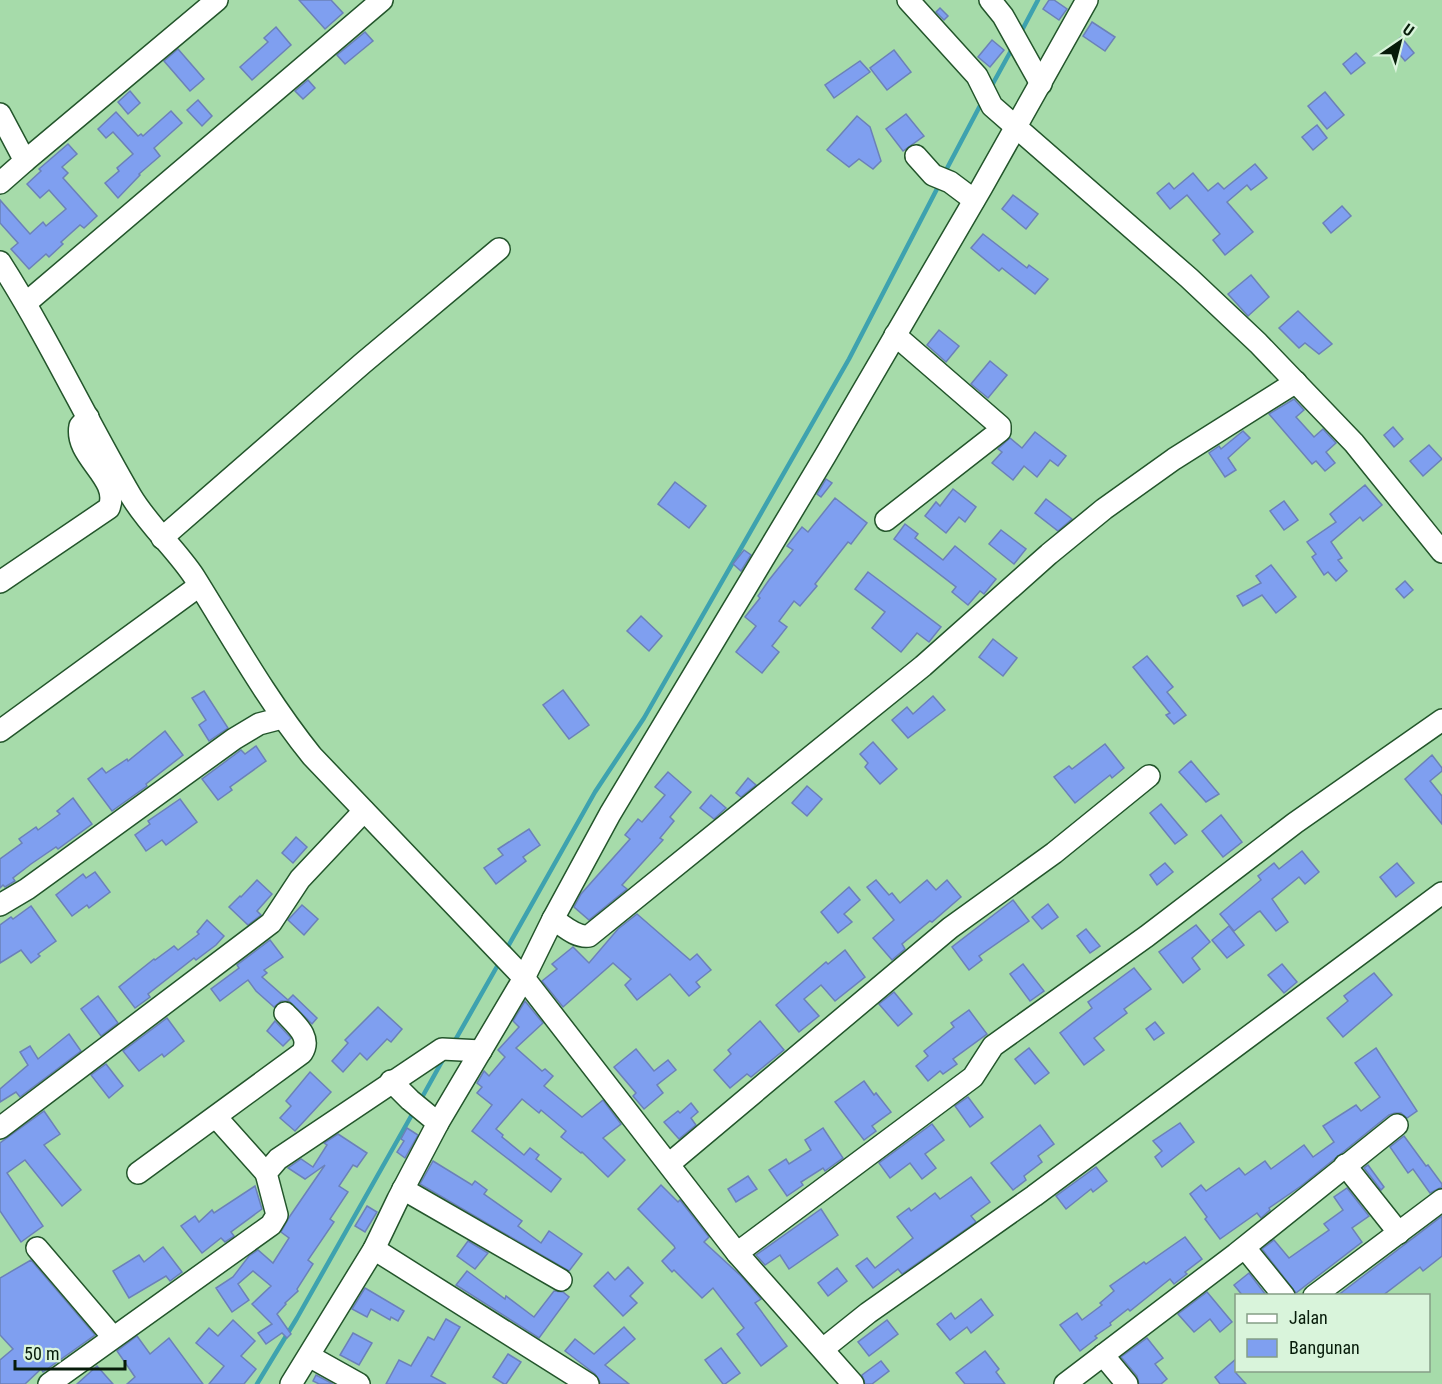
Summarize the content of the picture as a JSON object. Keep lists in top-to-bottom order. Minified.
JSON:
{"legend":["Jalan","Bangunan"],"scale_bar":"50 m","north":"top right"}
